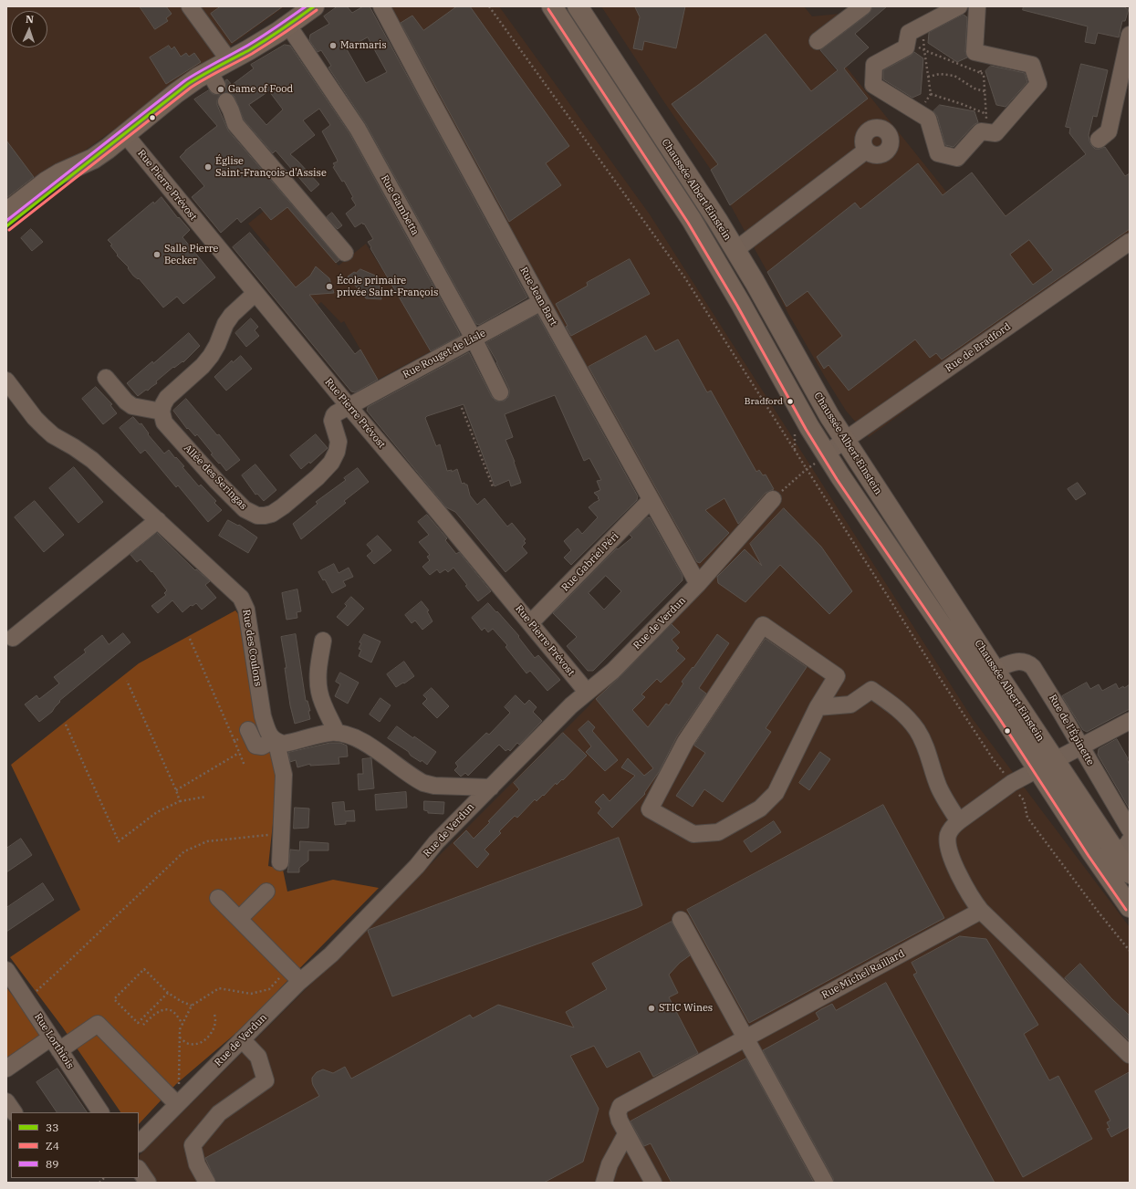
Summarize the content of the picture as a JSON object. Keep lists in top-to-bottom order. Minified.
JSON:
{"streets":{"main road":["Chaussée Albert Einstein"],"street":["Rue Pierre Prévost","Rue Gambetta","Rue Jean Bart","Rue de Bradford","Rue Rouget de Lisle","Allée des Seringas","Rue Gabriel Péri","Rue de Verdun","Rue des Coulons","Rue de l'Épinette","Rue Michel Raillard","Rue Lorthiois"]},"crossings":[["Rue Pierre Prévost","Rue Rouget de Lisle"],["Rue Pierre Prévost","Allée des Seringas"],["Rue Pierre Prévost","Rue Gabriel Péri"],["Rue Pierre Prévost","Rue de Verdun"],["Chaussée Albert Einstein","Rue de Bradford"],["Chaussée Albert Einstein","Rue de l'Épinette"],["Rue Gambetta","Rue Rouget de Lisle"],["Rue Jean Bart","Rue Rouget de Lisle"],["Rue Jean Bart","Rue Gabriel Péri"],["Rue Jean Bart","Rue de Verdun"],["Rue Rouget de Lisle","Allée des Seringas"]],"places":["Marmaris","Game of Food","Église Saint-François-d'Assise","Salle Pierre Becker","École primaire privée Saint-François","Bradford","STIC Wines"],"lines":["transit line 33","transit line 89","transit line Z4"],"legend":["33","Z4","89"],"north":"top"}
